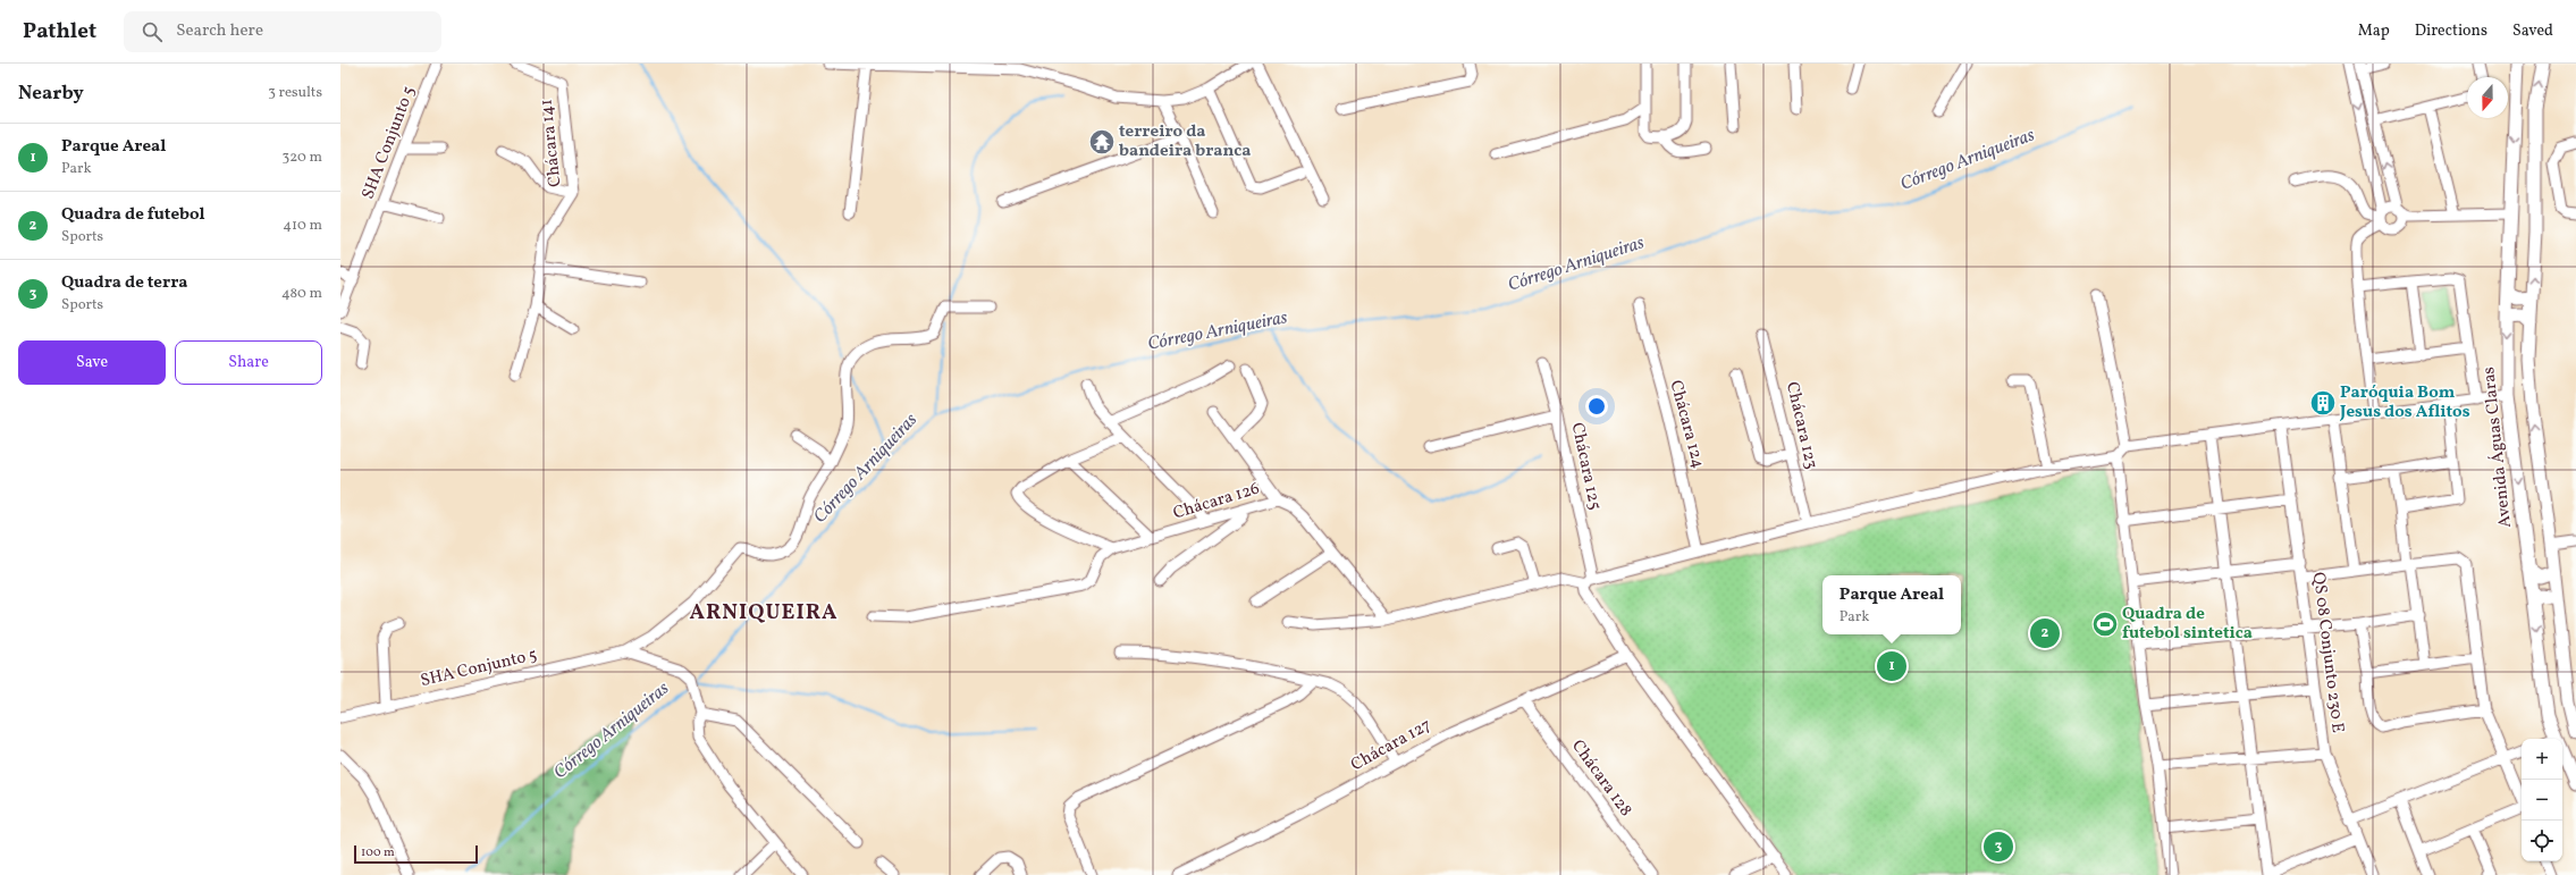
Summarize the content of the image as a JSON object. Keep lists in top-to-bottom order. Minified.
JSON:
{"streets":{"main road":["Avenida Águas Claras"],"street":["SHA Conjunto 5","Chácara 141","Chácara 124","Chácara 123","Chácara 125","Chácara 126","QS 08 Conjunto 230 E","Chácara 127","Chácara 128"]},"crossings":[["Chácara 125","Chácara 127"],["Chácara 127","Chácara 128"]],"districts":["ARNIQUEIRA"],"water":["Córrego Arniqueiras"],"places":{"temple":["terreiro da bandeira branca"],"building":["Paróquia Bom Jesus dos Aflitos"],"sports":["Quadra de futebol sintetica"]},"scale_bar":"100 m","north":"bottom","page":{"header":"Pathlet","search":"Search here","nav":["Map","Directions","Saved"],"heading":["Nearby","3 results"],"list":[{"mark":"1","name":"Parque Areal","note":"Park","value":"320 m"},{"mark":"2","name":"Quadra de futebol","note":"Sports","value":"410 m"},{"mark":"3","name":"Quadra de terra","note":"Sports","value":"480 m"}],"buttons":["Save","Share"],"popup":["Parque Areal","Park"],"pins":["2","1","3"],"map_buttons":["+","−"],"scale":"100 m"}}
